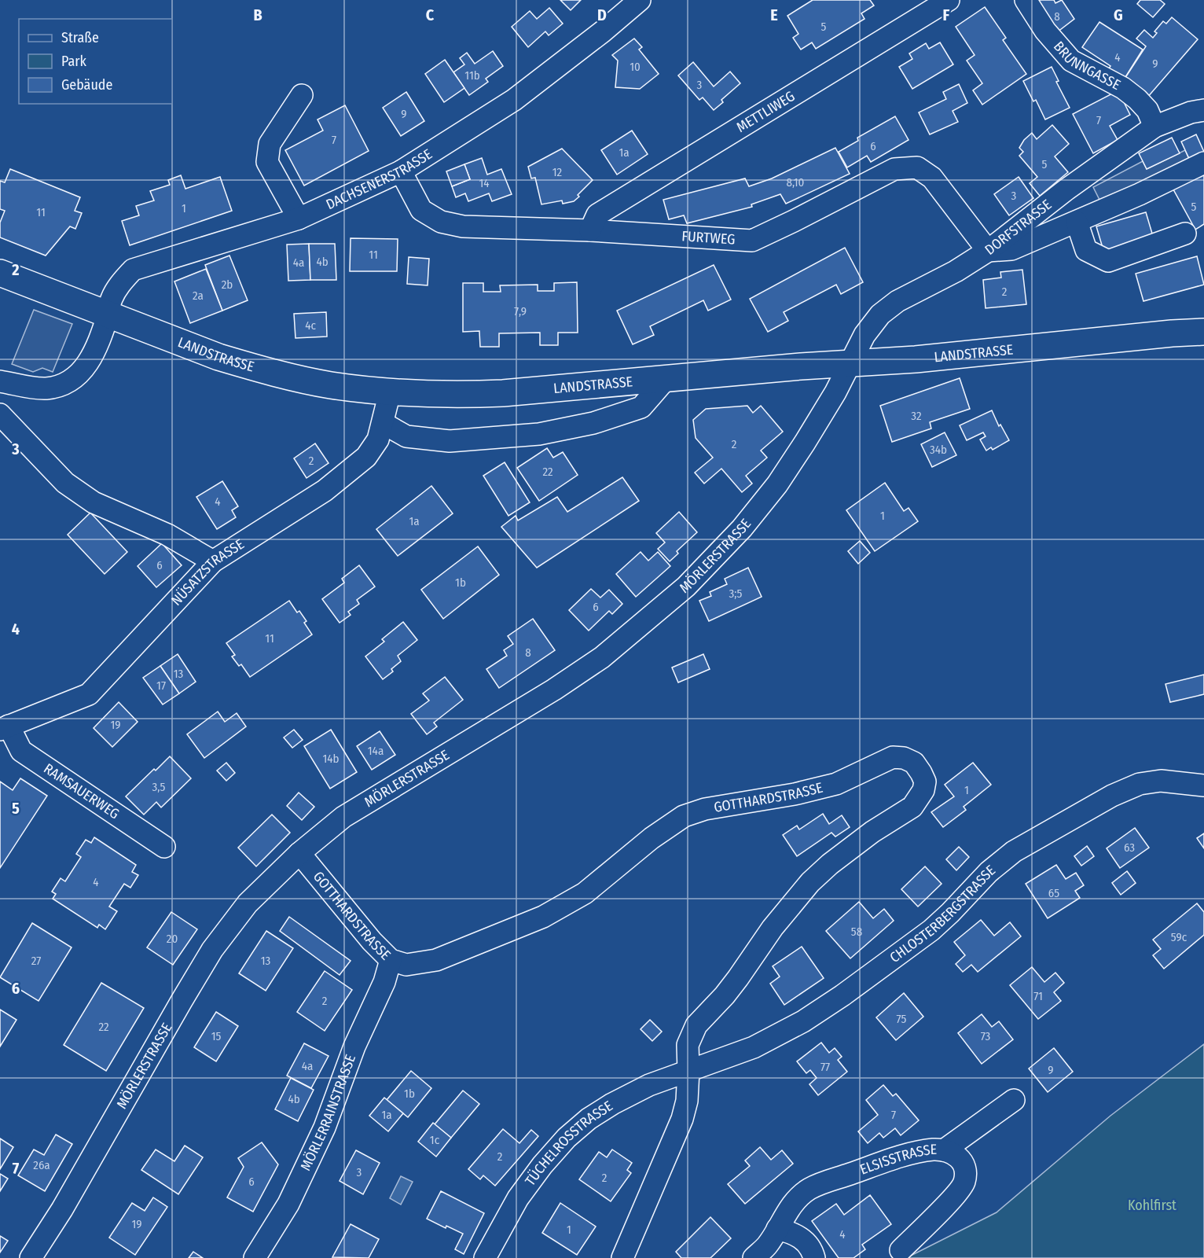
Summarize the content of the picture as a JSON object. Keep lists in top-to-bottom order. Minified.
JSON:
{"streets":{"main road":["LANDSTRASSE"],"street":["BRUNNGASSE","METTLIWEG","DACHSENERSTRASSE","DORFSTRASSE","FURTWEG","MÖRLERSTRASSE","NÜSATZSTRASSE","RAMSAUERWEG","GOTTHARDSTRASSE","CHLOSTERBERGSTRASSE","MÖRLERRAINSTRASSE","TÜCHELROSSTRASSE","ELSISSTRASSE"]},"crossings":[["BRUNNGASSE","DORFSTRASSE"],["METTLIWEG","FURTWEG"],["DACHSENERSTRASSE","FURTWEG"],["DACHSENERSTRASSE","LANDSTRASSE"],["DORFSTRASSE","FURTWEG"],["DORFSTRASSE","LANDSTRASSE"],["DORFSTRASSE","MÖRLERSTRASSE"],["LANDSTRASSE","MÖRLERSTRASSE"],["LANDSTRASSE","NÜSATZSTRASSE"],["MÖRLERSTRASSE","GOTTHARDSTRASSE"],["NÜSATZSTRASSE","RAMSAUERWEG"],["GOTTHARDSTRASSE","CHLOSTERBERGSTRASSE"],["GOTTHARDSTRASSE","MÖRLERRAINSTRASSE"],["GOTTHARDSTRASSE","TÜCHELROSSTRASSE"],["CHLOSTERBERGSTRASSE","TÜCHELROSSTRASSE"]],"parks":["Kohlfirst"],"house_numbers":["8","5","4","9","10","11b","3","9","7","7","6","1a","5","12","8,10","14","3","5","1","11","11","4b","4a","2b","2","2a","7,9","4c","32","2","34b","2","22","4","1","1a","6","1b","3;5","6","11","8","13","17","19","14a","14b","3,5","1","63","4","65","58","59c","20","27","13","71","2","75","22","15","73","4a","77","9","1b","4b","1a","7","1c","2","26a","3","2","6","19","1","4"],"legend":["Straße","Park","Gebäude"],"grid":{"columns":["B","C","D","E","F","G"],"rows":["2","3","4","5","6","7"]}}
